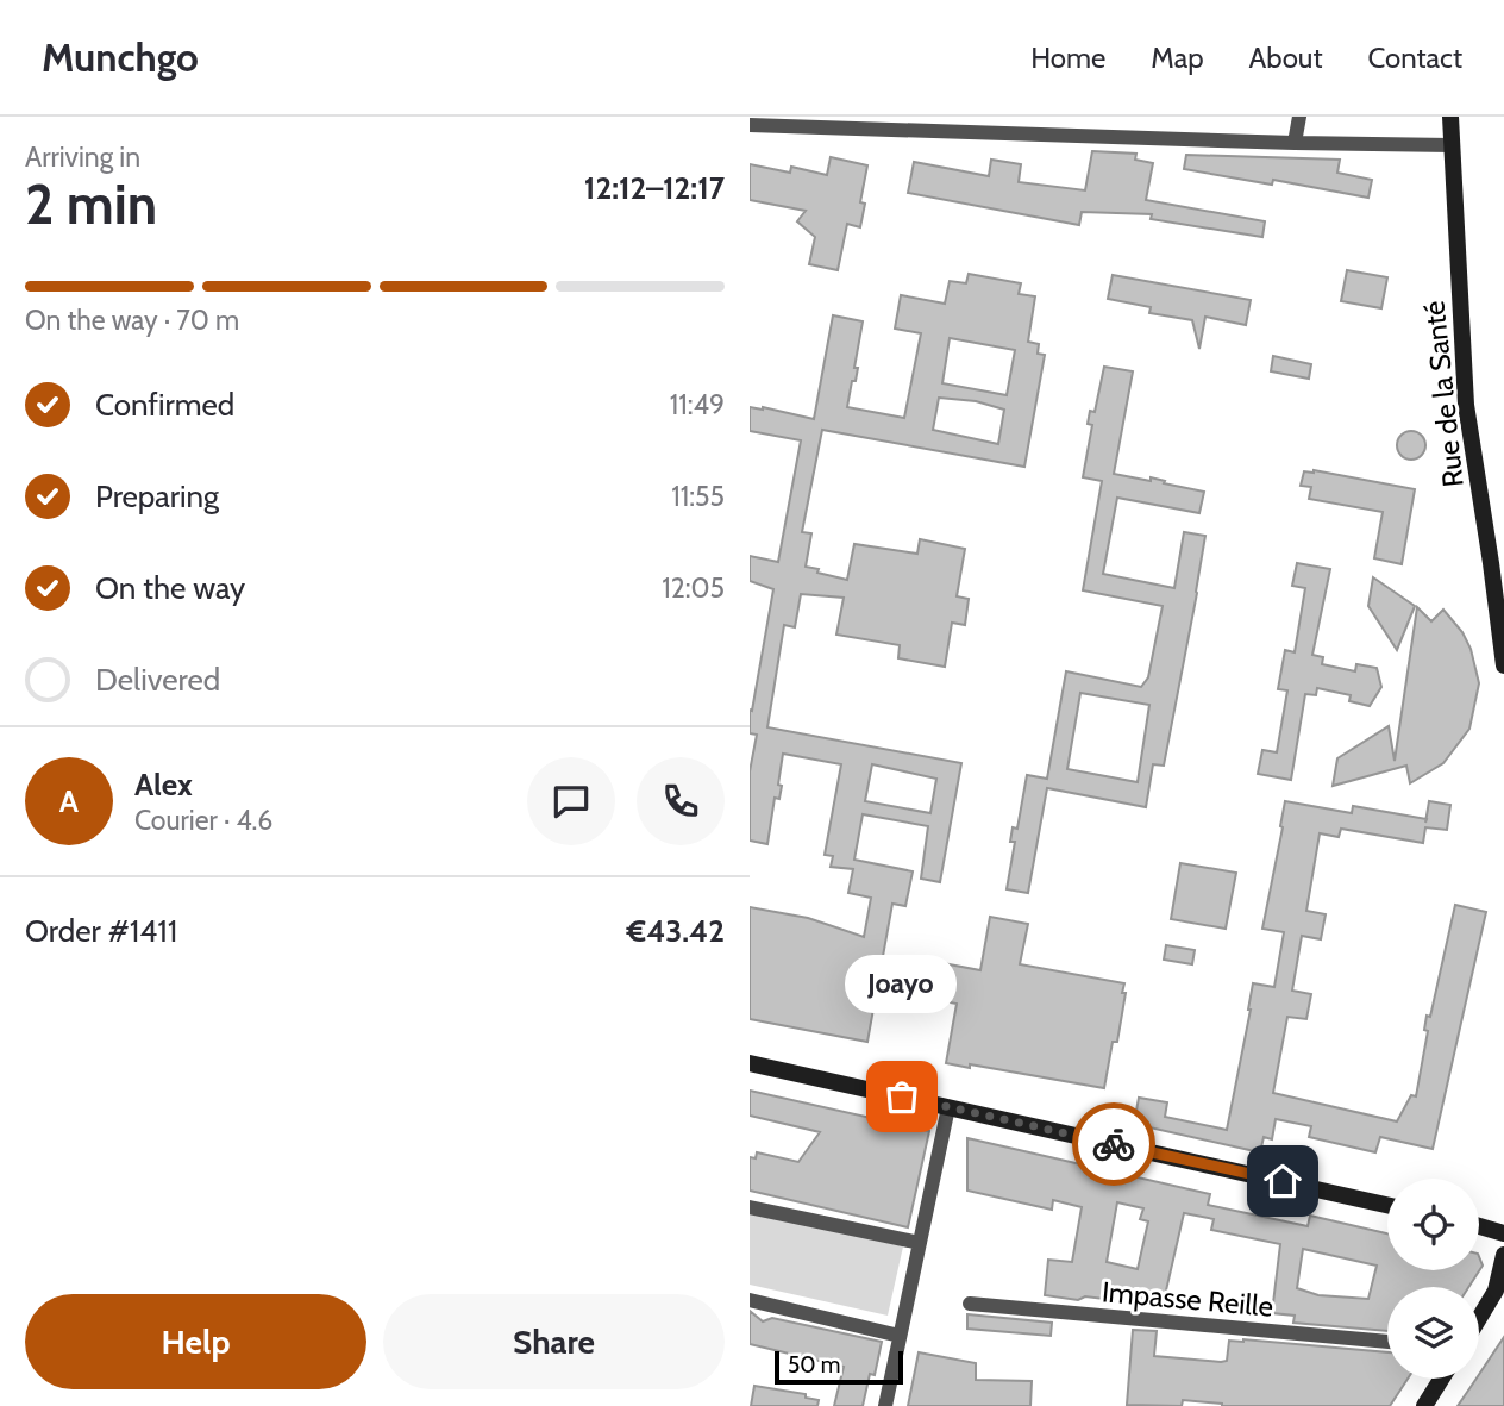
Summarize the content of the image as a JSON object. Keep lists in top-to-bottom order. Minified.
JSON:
{"streets":{"main road":["Rue de la Santé"],"street":["Impasse Reille"]},"places":["Joayo"],"scale_bar":"50 m","page":{"header":"Munchgo","nav":["Home","Map","About","Contact"],"heading":["2 min","Arriving in","12:12–12:17"],"panel":["Alex","Courier · 4.6","Order #1411","€43.42"],"bar":"On the way · 70 m","list":[["Confirmed","11:49"],["Preparing","11:55"],["On the way","12:05"],"Delivered"],"round":"A","bubble":"Joayo","buttons":["Help","Share"],"scale":"50 m"}}
